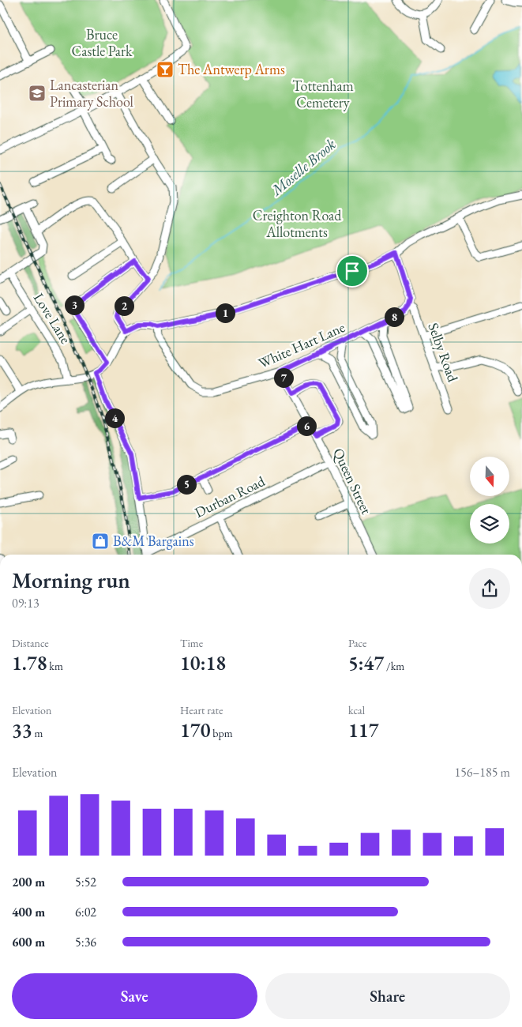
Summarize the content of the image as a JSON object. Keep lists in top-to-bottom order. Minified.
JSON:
{"streets":{"street":["Love Lane","White Hart Lane","Selby Road","Queen Street","Durban Road"]},"crossings":[["White Hart Lane","Selby Road"],["White Hart Lane","Queen Street"]],"water":["Moselle Brook"],"parks":["Bruce Castle Park","Tottenham Cemetery","Creighton Road Allotments"],"places":{"bar":["The Antwerp Arms"],"school or university":["Lancasterian Primary School"],"shop":["B&M Bargains"]},"north":"bottom","page":{"pins":["3","2","1","8","7","4","6","5"],"heading":["Morning run","09:13"],"stats":[["Distance","1.78 km"],["Time","10:18"],["Pace","5:47 /km"],["Elevation","33 m"],["Heart rate","170 bpm"],["kcal","117"]],"chart":["Elevation","156–185 m"],"list":[{"name":"200 m","note":"5:52"},{"name":"400 m","note":"6:02"},{"name":"600 m","note":"5:36"}],"buttons":["Save","Share"]}}
